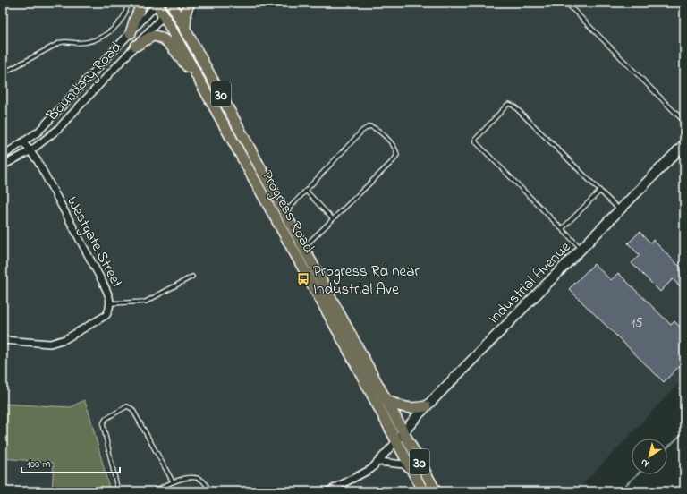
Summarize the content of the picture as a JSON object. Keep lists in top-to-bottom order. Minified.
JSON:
{"streets":{"main road":["30","Progress Road"],"street":["Boundary Road","Westgate Street","Industrial Avenue"]},"crossings":[["Boundary Road","Progress Road"],["Boundary Road","Westgate Street"],["Progress Road","Industrial Avenue"]],"places":{"bus stop":["Progress Rd near Industrial Ave"]},"house_numbers":["15"],"scale_bar":"100 m","north":"bottom left"}
